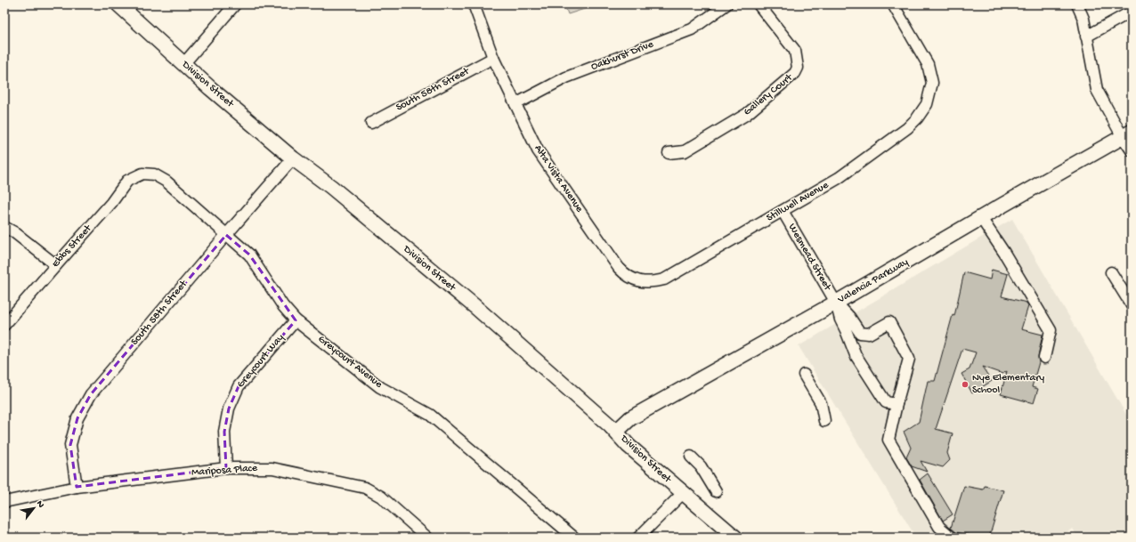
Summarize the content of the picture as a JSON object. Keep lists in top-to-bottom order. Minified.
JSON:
{"streets":{"main road":["Division Street","Valencia Parkway"],"street":["Oakhurst Drive","South 58th Street","Gallery Court","Alta Vista Avenue","Stillwell Avenue","Ebbs Street","Wesmead Street","Greycourt Way","Greycourt Avenue","Mariposa Place"]},"crossings":[["Oakhurst Drive","Alta Vista Avenue"],["Division Street","South 58th Street"],["Division Street","Valencia Parkway"],["South 58th Street","Alta Vista Avenue"],["South 58th Street","Greycourt Avenue"],["South 58th Street","Mariposa Place"],["Alta Vista Avenue","Stillwell Avenue"],["Stillwell Avenue","Wesmead Street"],["Ebbs Street","Greycourt Avenue"],["Wesmead Street","Valencia Parkway"],["Greycourt Way","Greycourt Avenue"],["Greycourt Way","Mariposa Place"]],"places":["Nye Elementary School"],"north":"top right"}
